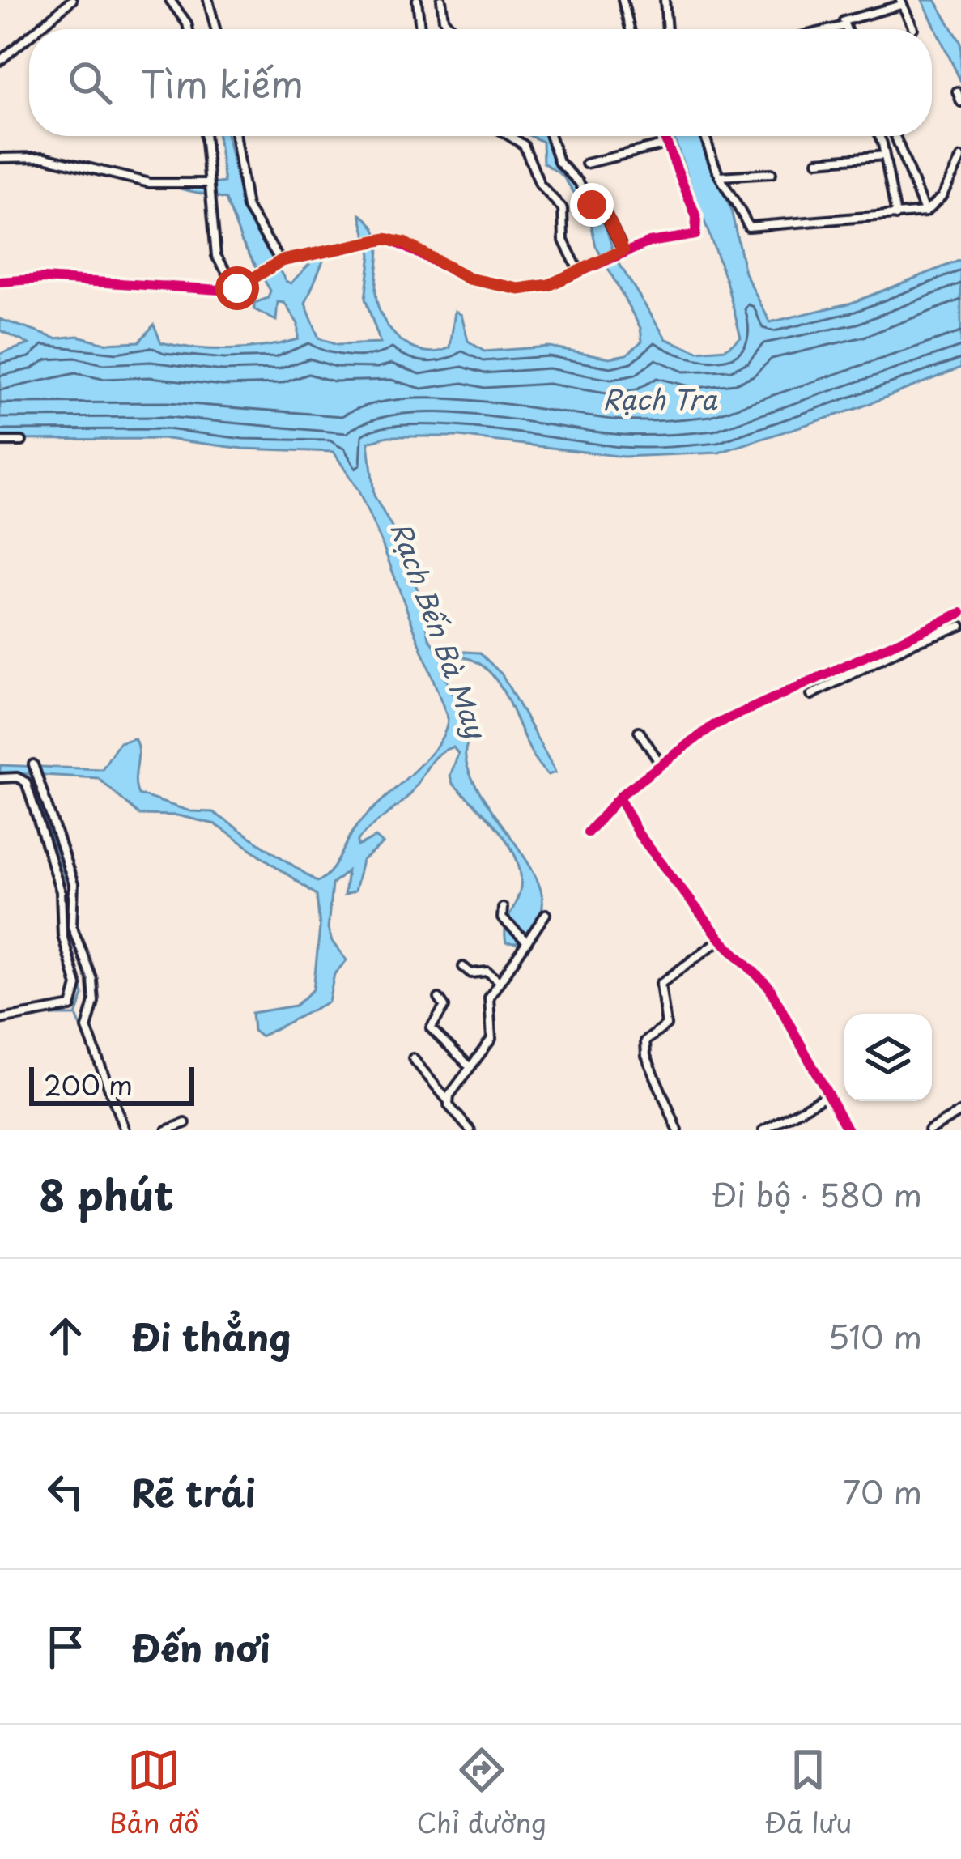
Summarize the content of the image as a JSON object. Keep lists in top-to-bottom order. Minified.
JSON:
{"water":["Rạch Tra","Rạch Bến Bà May"],"scale_bar":"200 m","page":{"search":"Tìm kiếm","scale":"200 m","heading":["8 phút","Đi bộ · 580 m"],"list":[["Đi thẳng","510 m"],["Rẽ trái","70 m"],"Đến nơi"],"nav":["Bản đồ","Chỉ đường","Đã lưu"]}}
